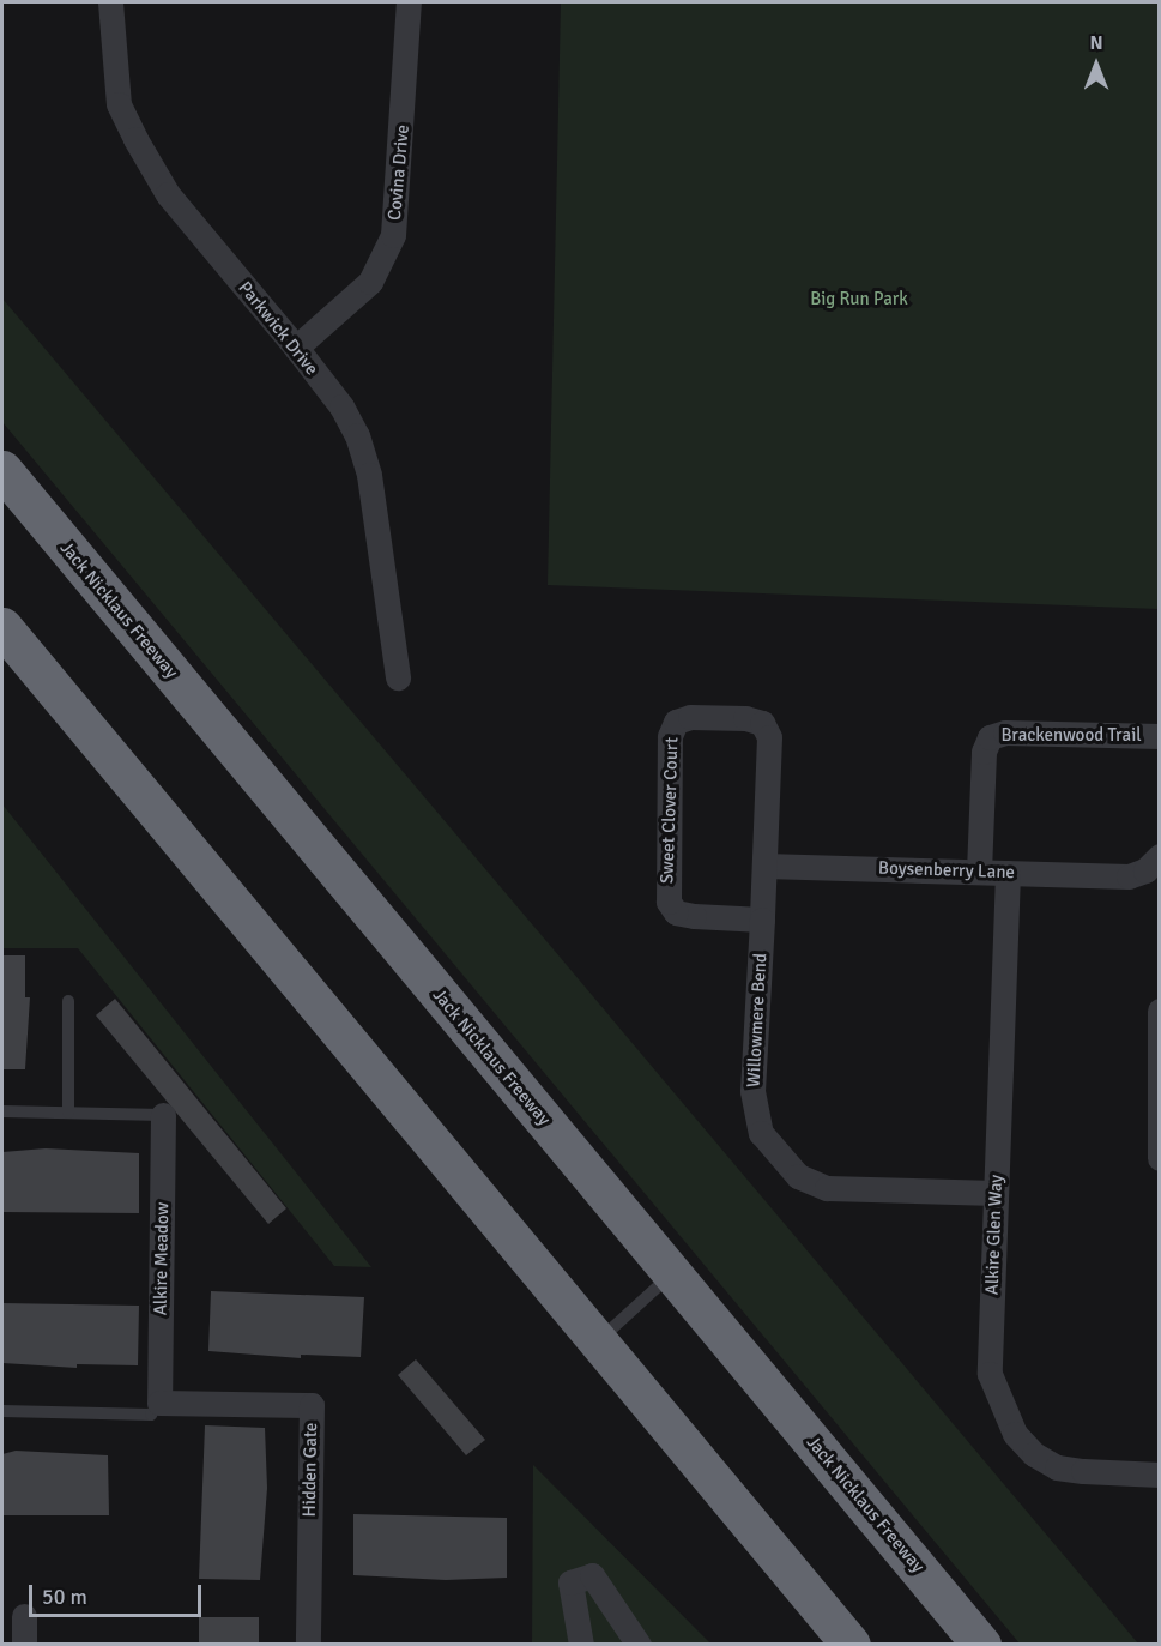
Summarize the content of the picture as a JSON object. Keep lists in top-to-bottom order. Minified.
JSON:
{"streets":{"highway":["Jack Nicklaus Freeway"],"street":["Covina Drive","Parkwick Drive","Brackenwood Trail","Sweet Clover Court","Boysenberry Lane","Willowmere Bend","Alkire Glen Way","Alkire Meadow","Hidden Gate"]},"crossings":[["Covina Drive","Parkwick Drive"],["Brackenwood Trail","Boysenberry Lane"],["Sweet Clover Court","Boysenberry Lane"],["Sweet Clover Court","Willowmere Bend"],["Boysenberry Lane","Willowmere Bend"],["Boysenberry Lane","Alkire Glen Way"],["Willowmere Bend","Alkire Glen Way"],["Alkire Meadow","Hidden Gate"]],"parks":["Big Run Park"],"scale_bar":"50 m","north":"top"}
